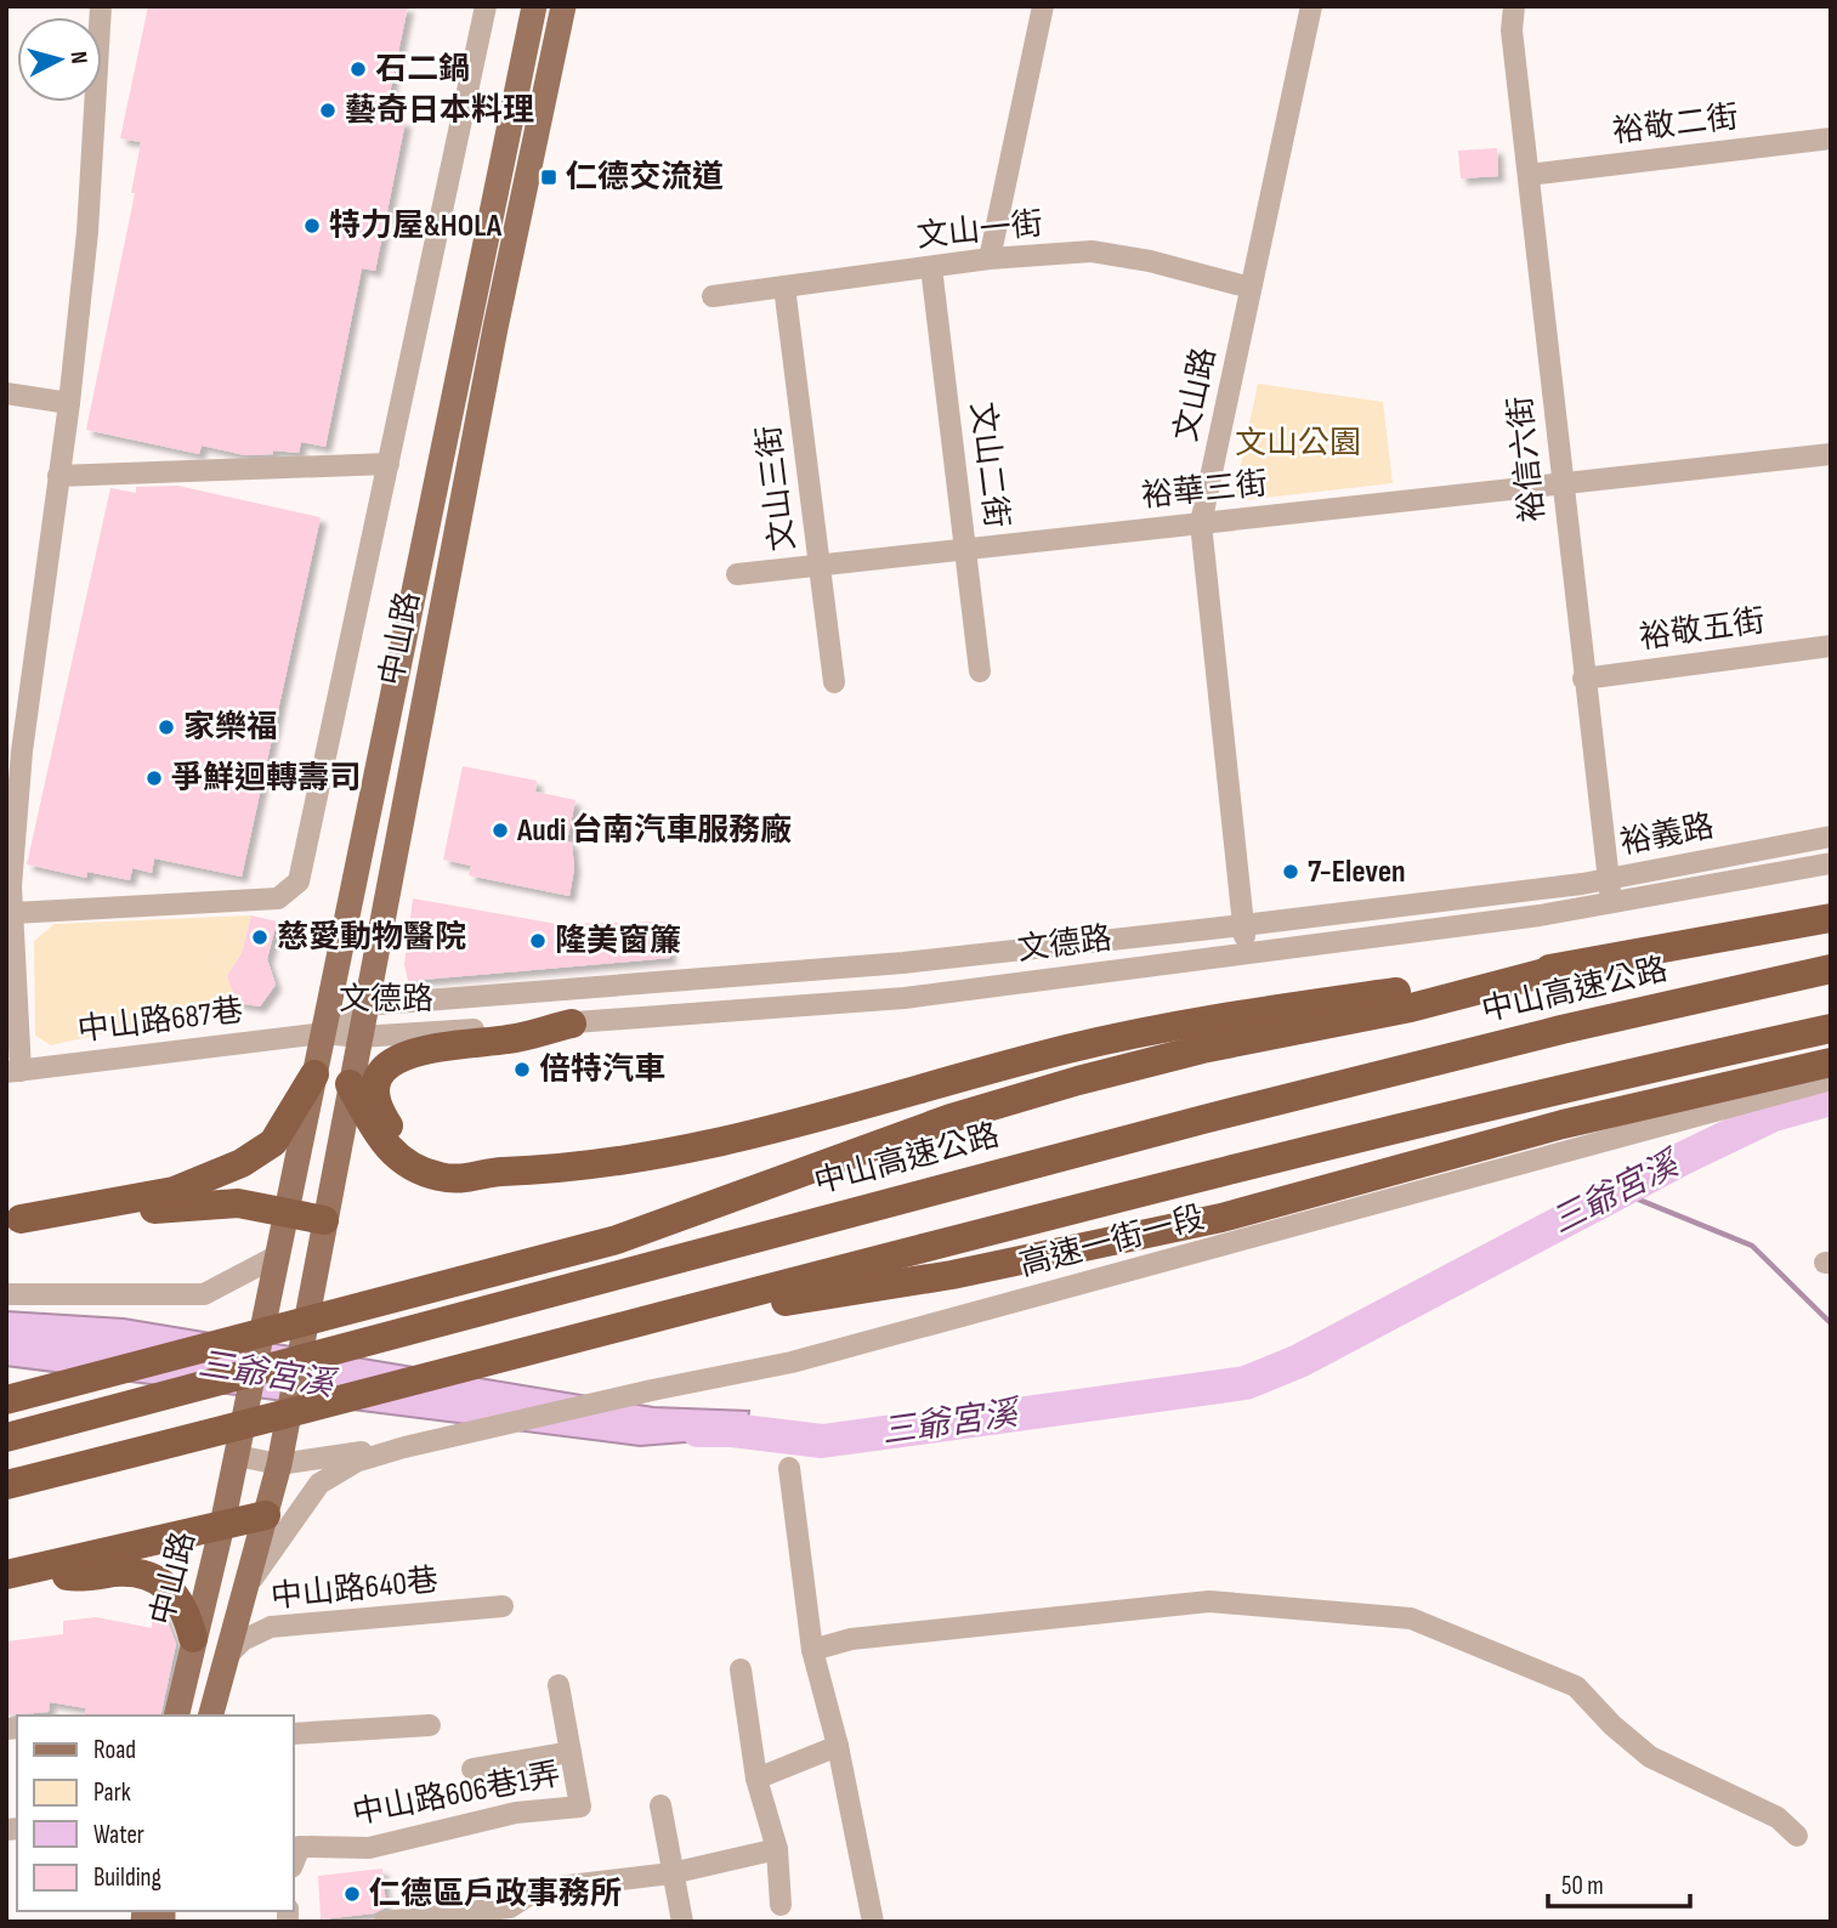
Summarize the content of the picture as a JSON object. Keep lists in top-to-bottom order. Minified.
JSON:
{"streets":{"highway":["中山高速公路"],"main road":["中山路"],"street":["裕敬二街","文山一街","文山路","裕信六街","文山二街","文山三街","裕華三街","裕敬五街","裕義路","文德路","中山路687巷","高速一街一段","中山路640巷","中山路606巷1弄"]},"crossings":[["裕敬二街","裕信六街"],["文山一街","文山路"],["文山一街","文山二街"],["文山一街","文山三街"],["文山路","裕華三街"],["文山路","文德路"],["裕信六街","裕華三街"],["裕信六街","裕敬五街"],["裕信六街","裕義路"],["文山二街","裕華三街"],["文山三街","裕華三街"],["中山路","文德路"],["中山路","中山路687巷"],["中山路","高速一街一段"],["裕義路","文德路"],["文德路","中山路687巷"]],"water":["三爺宮溪"],"parks":["文山公園"],"places":{"other":["石二鍋","藝奇日本料理","特力屋&HOLA","家樂福","爭鮮迴轉壽司","Audi 台南汽車服務廠","7-Eleven","慈愛動物醫院","隆美窗簾","倍特汽車","仁德區戶政事務所"],"transit":["仁德交流道"]},"legend":["Road","Park","Water","Building"],"scale_bar":"50 m","north":"right"}
